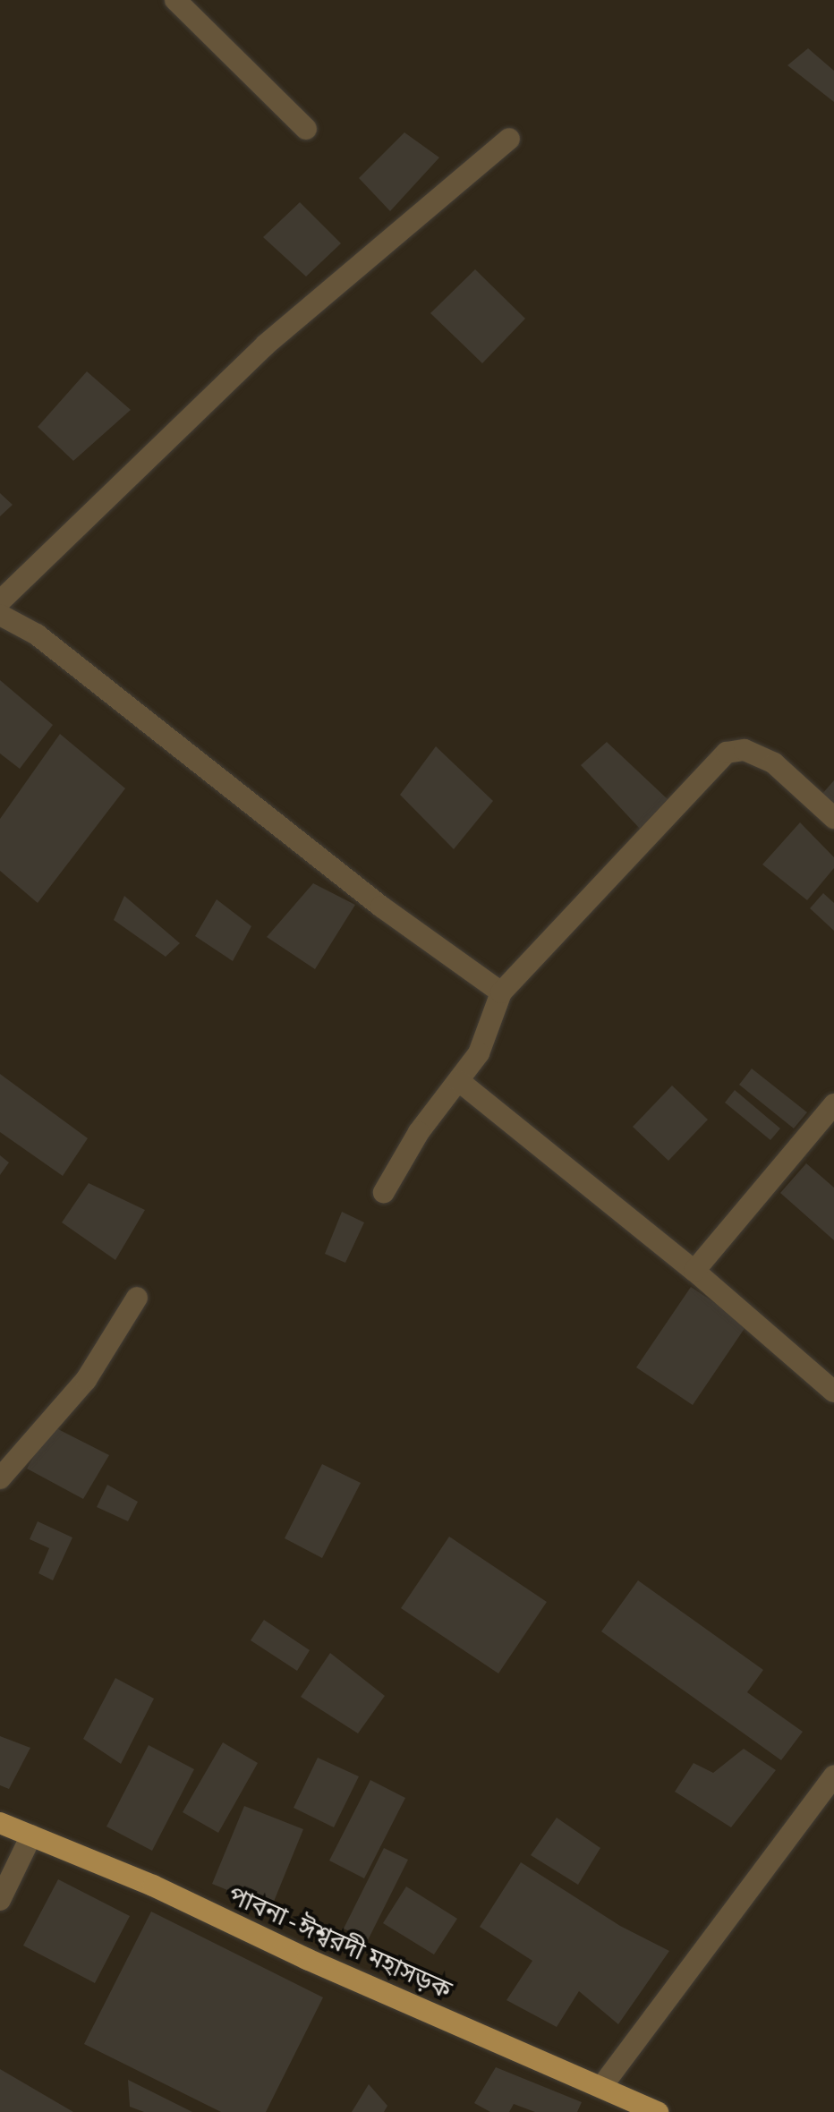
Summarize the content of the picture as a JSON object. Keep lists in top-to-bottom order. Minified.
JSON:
{"streets":{"main road":["পাবনা - ঈশ্বরদী মহাসড়ক"]}}
